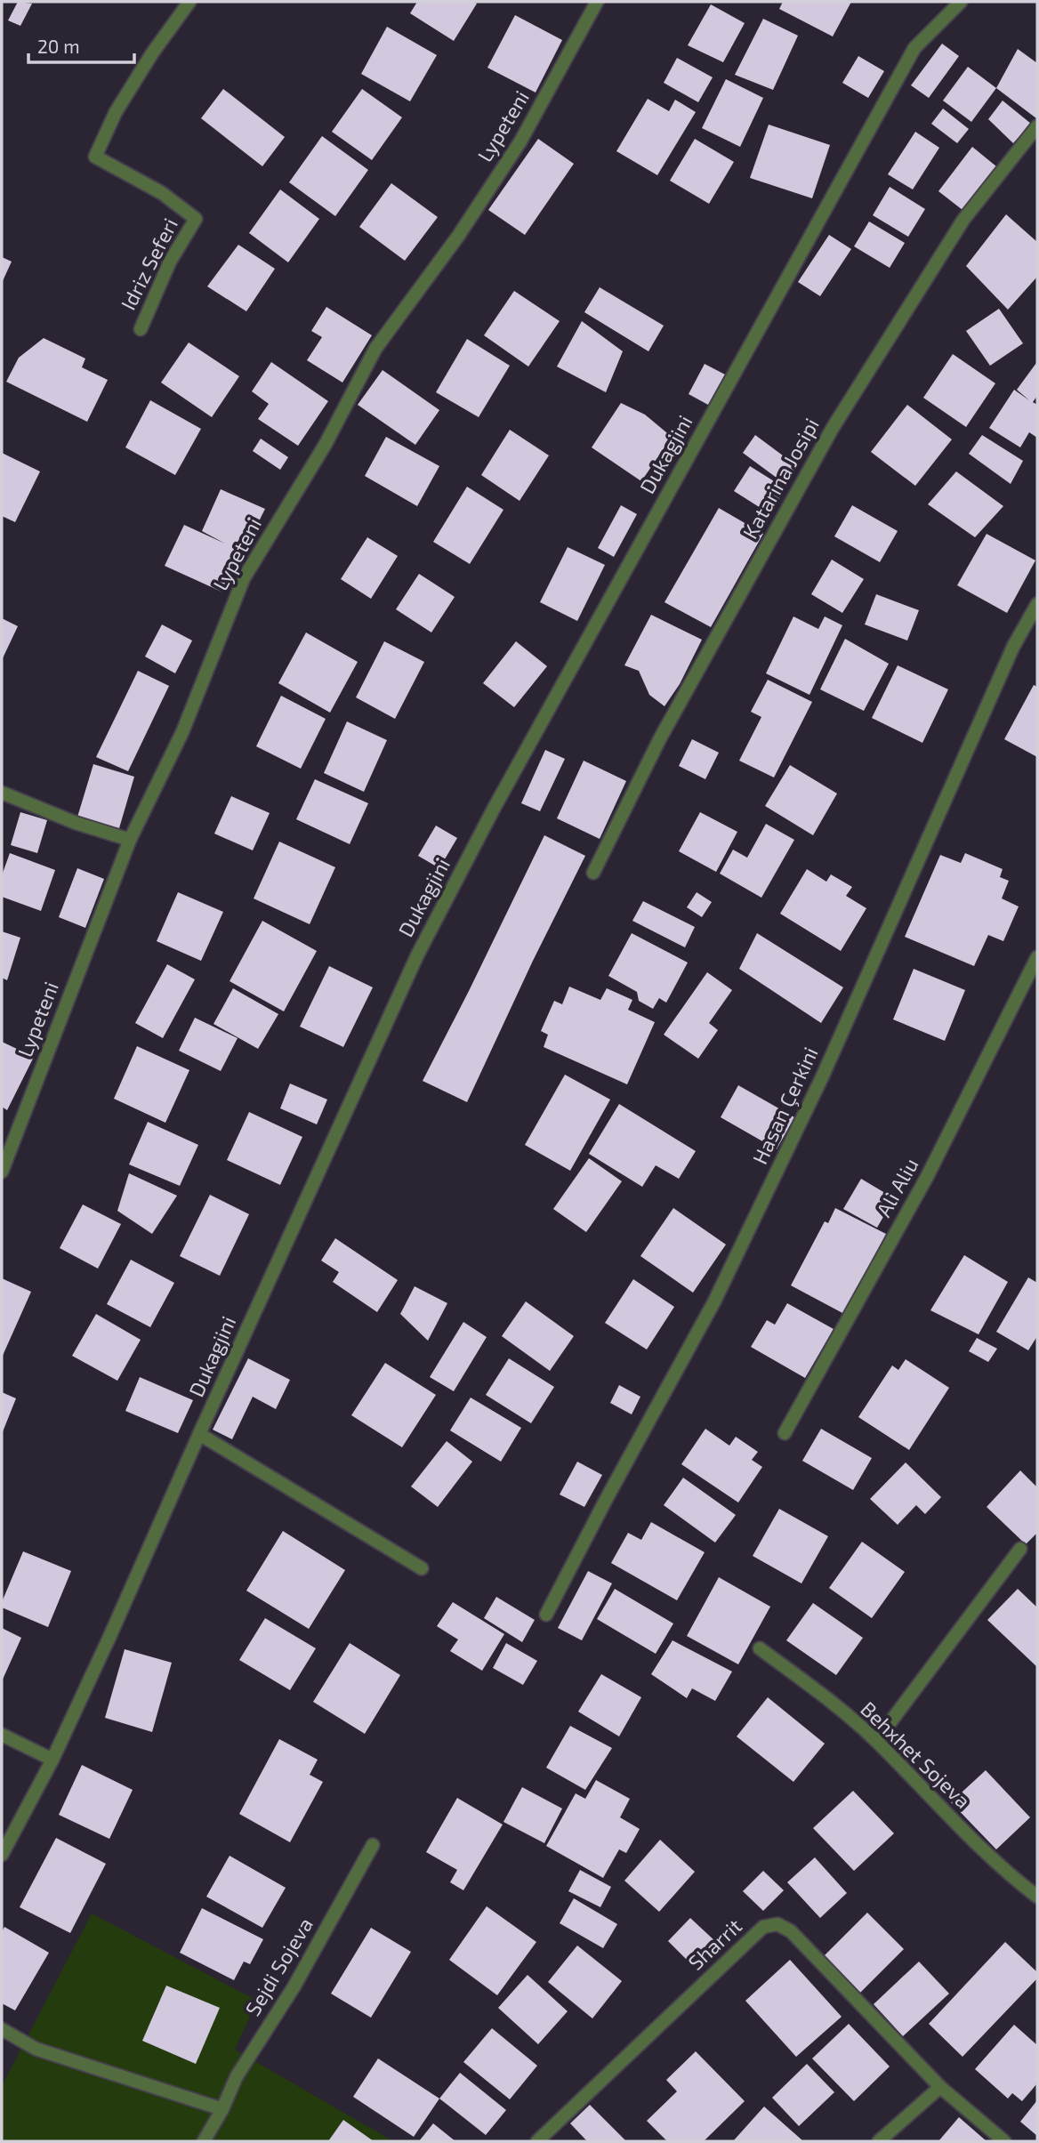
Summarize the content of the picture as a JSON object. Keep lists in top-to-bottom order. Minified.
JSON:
{"streets":{"street":["Lypeteni","Idriz Seferi","Dukagjini","Katarina Josipi","Hasan Çerkini","Ali Aliu","Behxhet Sojeva","Sharrit","Sejdi Sojeva"]},"scale_bar":"20 m"}
